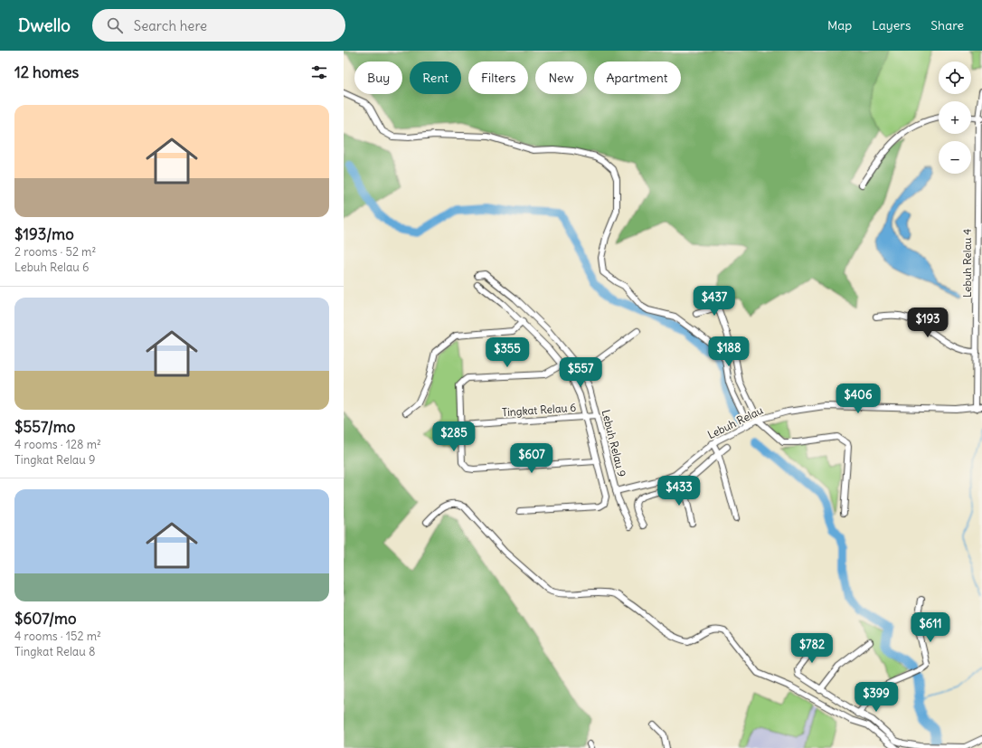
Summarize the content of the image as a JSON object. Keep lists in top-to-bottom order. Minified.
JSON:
{"streets":{"street":["Lebuh Relau 4","Tingkat Relau 6","Lebuh Relau","Lebuh Relau 9"]},"crossings":[["Lebuh Relau 4","Lebuh Relau"],["Tingkat Relau 6","Lebuh Relau 9"],["Lebuh Relau","Lebuh Relau 9"]],"page":{"header":"Dwello","search":"Search here","nav":["Map","Layers","Share"],"heading":"12 homes","map_buttons":["+","−"],"chip":["Buy","Rent","Filters","New","Apartment"],"list":[{"name":"$193/mo","note":"2 rooms · 52 m² · Lebuh Relau 6"},{"name":"$557/mo","note":"4 rooms · 128 m² · Tingkat Relau 9"},{"name":"$607/mo","note":"4 rooms · 152 m² · Tingkat Relau 8"}],"price":["$437","$193","$188","$355","$557","$406","$285","$607","$433","$611","$782","$399"]}}
